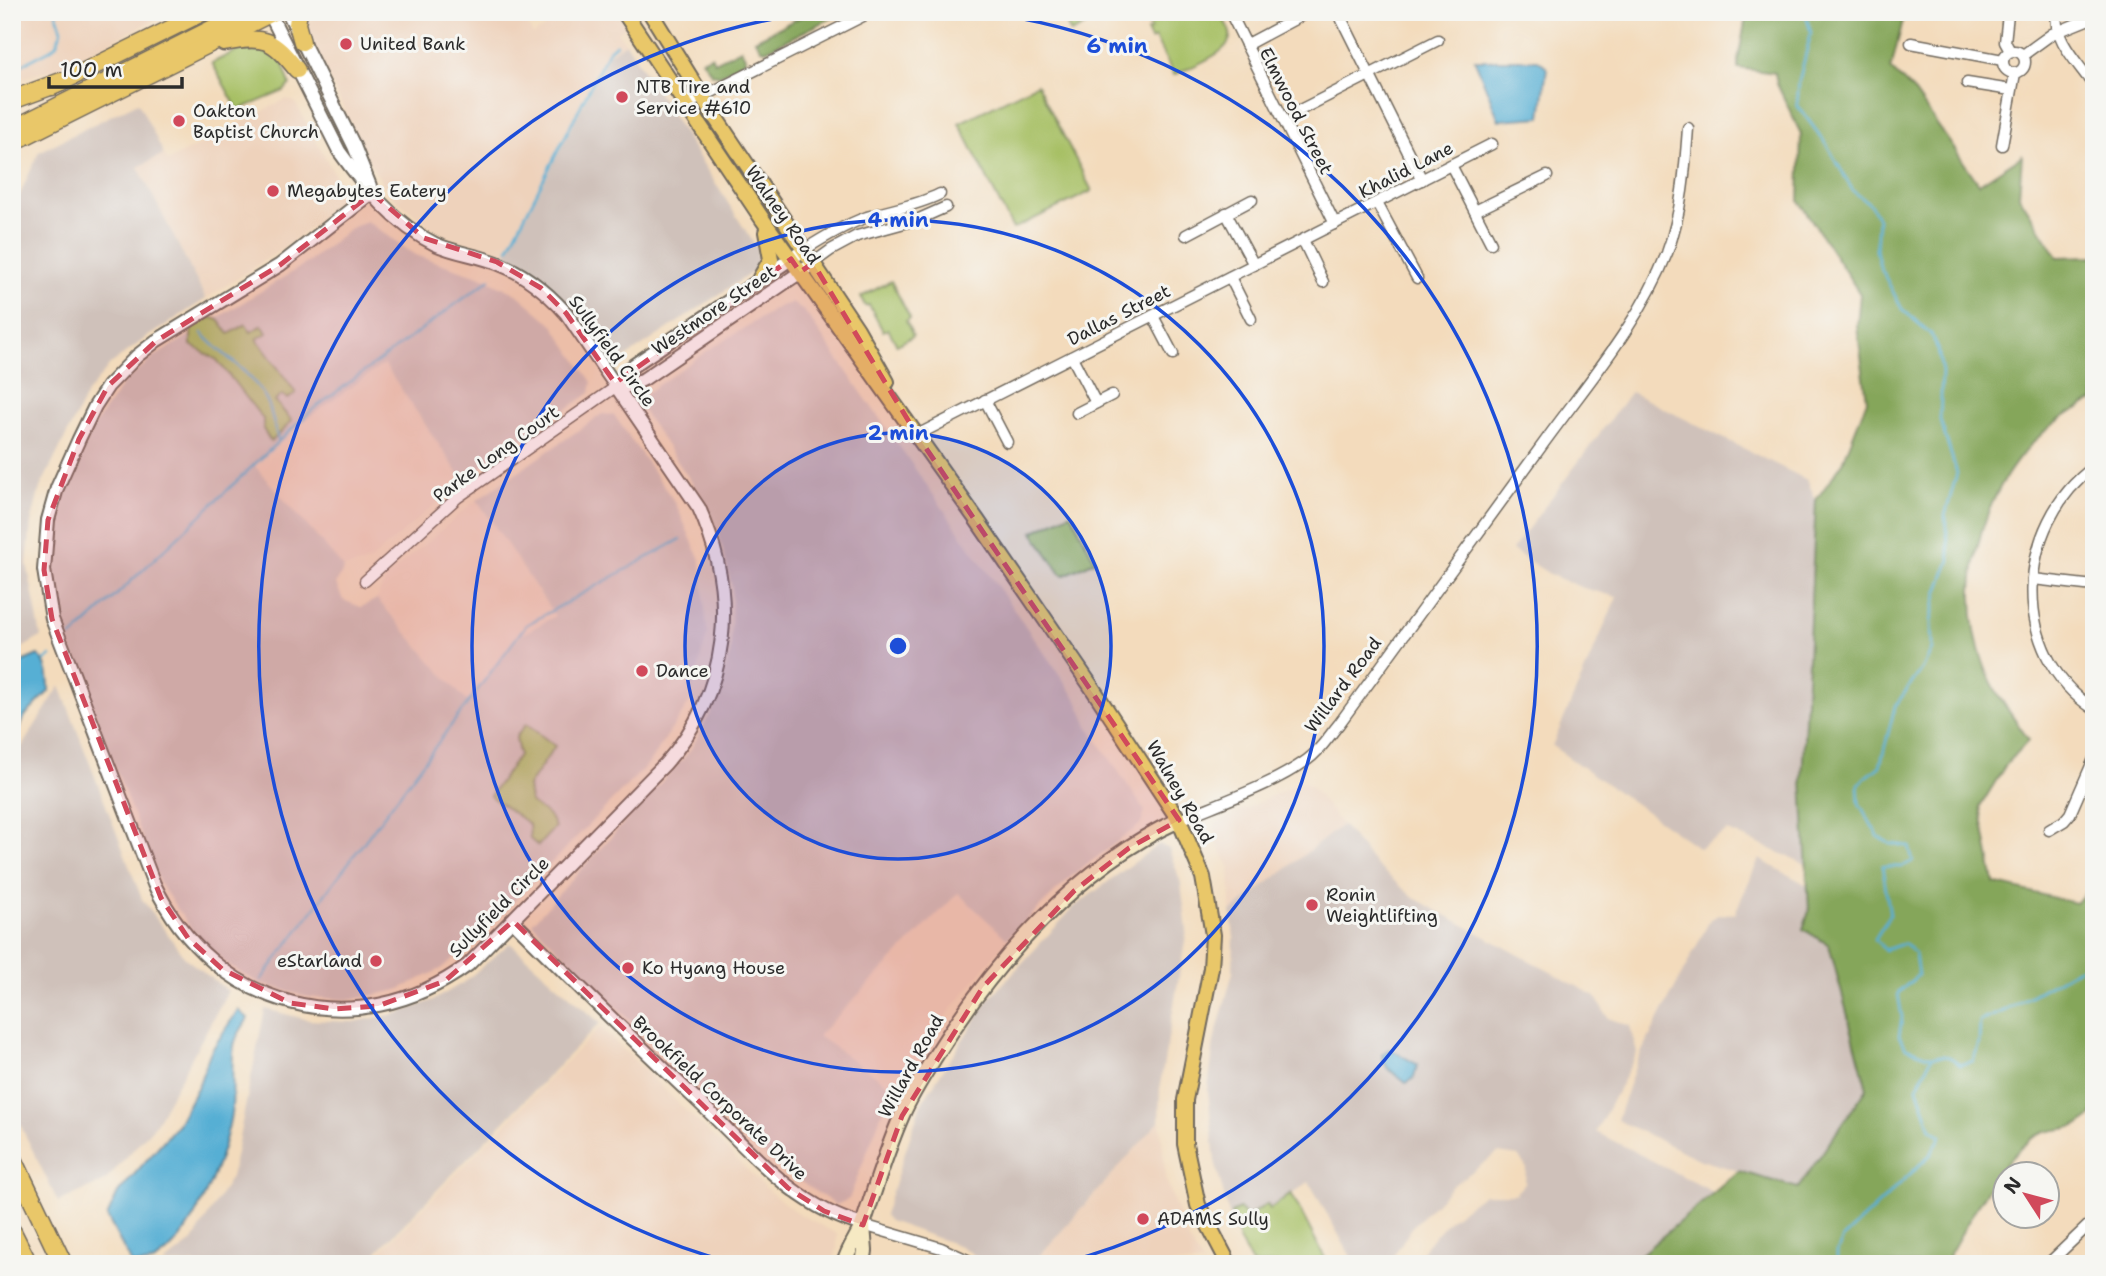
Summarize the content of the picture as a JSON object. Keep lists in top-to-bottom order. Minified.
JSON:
{"streets":{"main road":["Walney Road","Willard Road"],"street":["Elmwood Street","Khalid Lane","Westmore Street","Dallas Street","Sullyfield Circle","Parke Long Court","Brookfield Corporate Drive"]},"crossings":[["Elmwood Street","Khalid Lane"],["Elmwood Street","Dallas Street"],["Khalid Lane","Dallas Street"],["Walney Road","Westmore Street"],["Walney Road","Dallas Street"],["Walney Road","Willard Road"],["Westmore Street","Sullyfield Circle"],["Westmore Street","Parke Long Court"],["Sullyfield Circle","Parke Long Court"],["Sullyfield Circle","Brookfield Corporate Drive"],["Willard Road","Brookfield Corporate Drive"]],"places":["United Bank","NTB Tire and Service #610","Oakton Baptist Church","Megabytes Eatery","Dance","Ronin Weightlifting","eStarland","Ko Hyang House","ADAMS Sully"],"scale_bar":"100 m","north":"top left","rings":["6 min","4 min","2 min"]}
